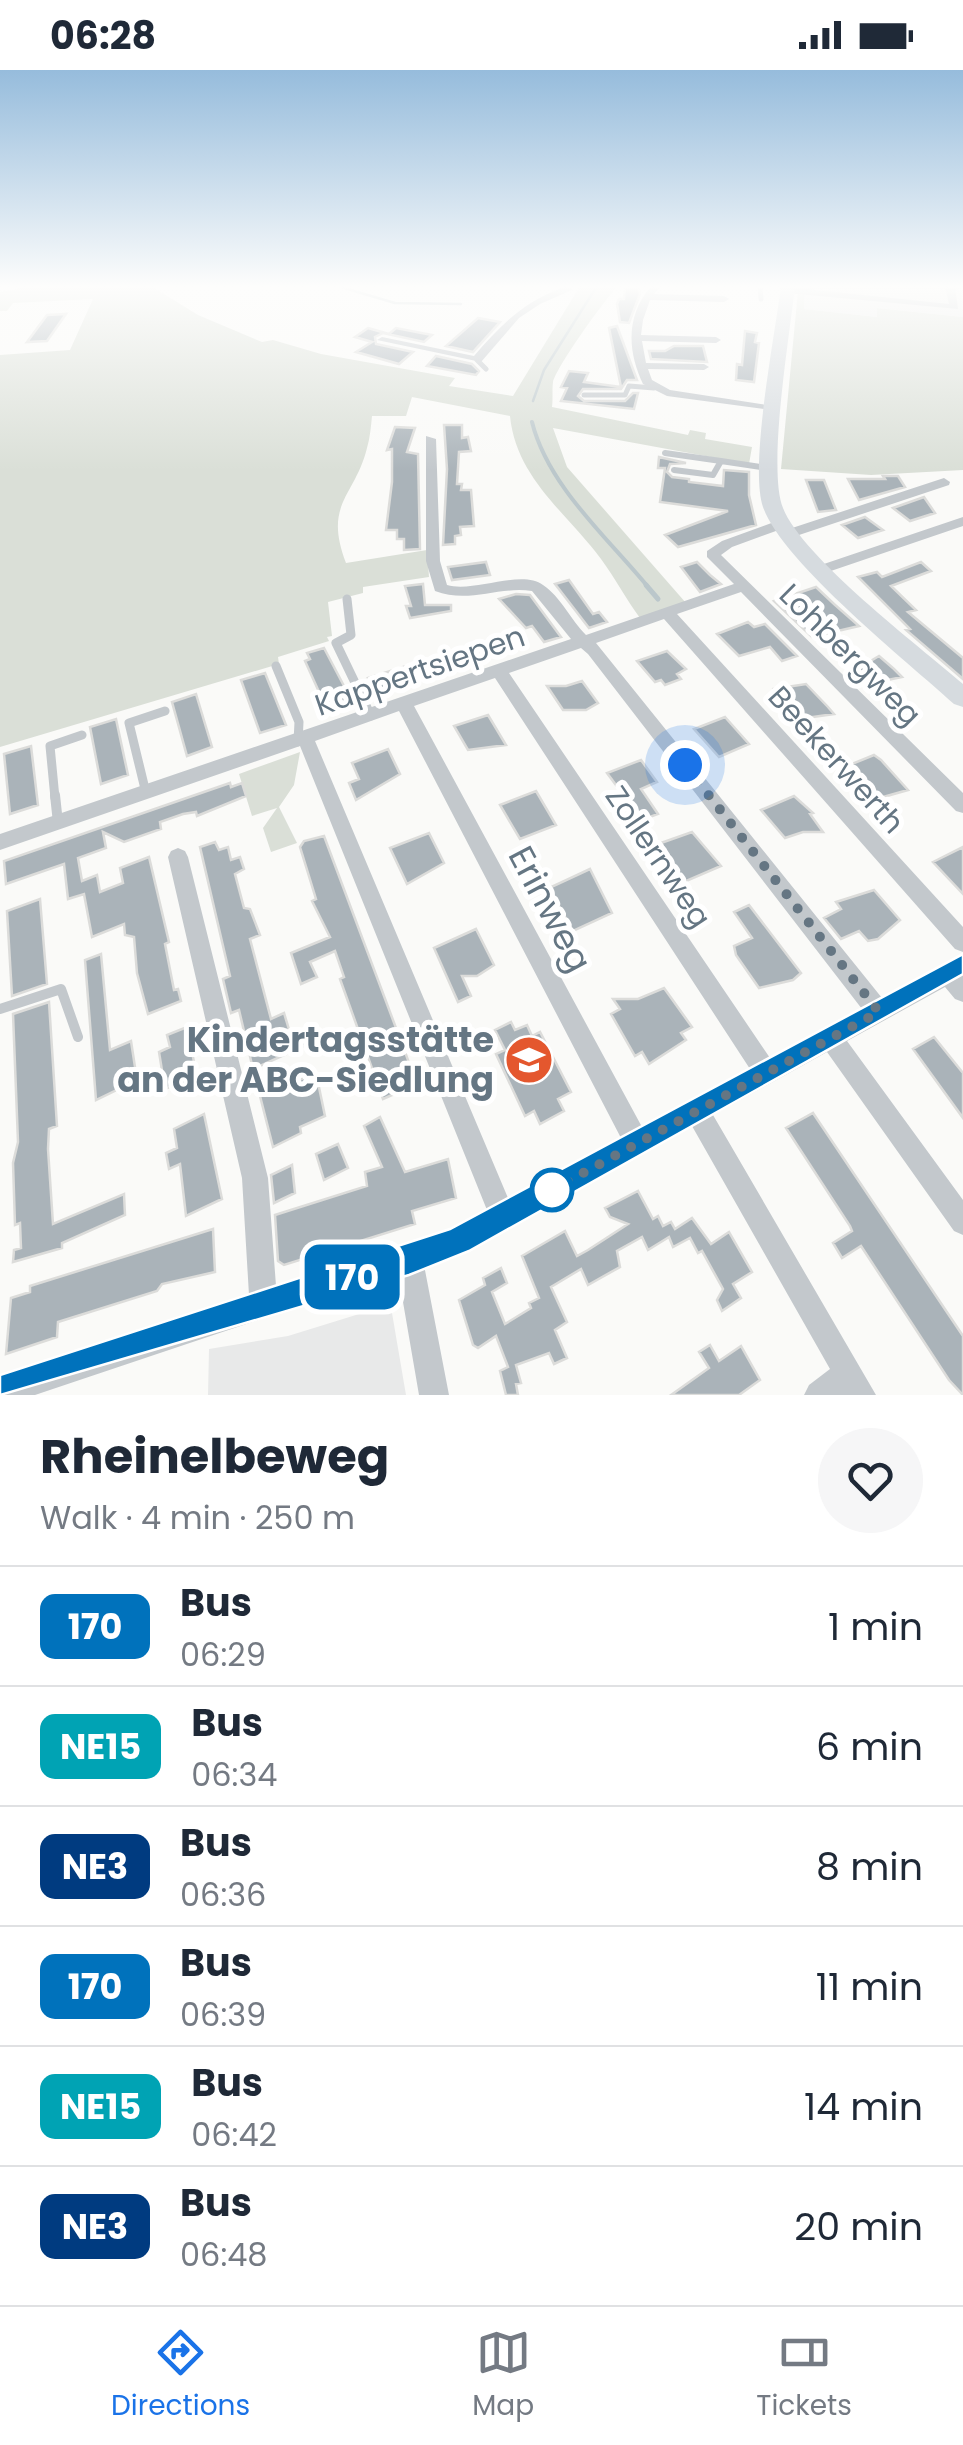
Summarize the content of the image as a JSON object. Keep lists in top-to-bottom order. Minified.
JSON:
{"streets":{"street":["Lohbergweg","Kappertsiepen","Beekerwerth","Zollernweg","Erinweg"]},"crossings":[["Lohbergweg","Kappertsiepen"],["Kappertsiepen","Beekerwerth"],["Kappertsiepen","Zollernweg"],["Kappertsiepen","Erinweg"]],"places":{"school or university":["Kindertagsstätte an der ABC-Siedlung"]},"lines":["bus line 170"],"page":{"status":"06:28","on_map":"170","heading":["Rheinelbeweg","Walk · 4 min · 250 m"],"list":[{"mark":"170","name":"Bus","note":"06:29","value":"1 min"},{"mark":"NE15","name":"Bus","note":"06:34","value":"6 min"},{"mark":"NE3","name":"Bus","note":"06:36","value":"8 min"},{"mark":"170","name":"Bus","note":"06:39","value":"11 min"},{"mark":"NE15","name":"Bus","note":"06:42","value":"14 min"},{"mark":"NE3","name":"Bus","note":"06:48","value":"20 min"}],"tabs":["Directions","Map","Tickets"]}}
